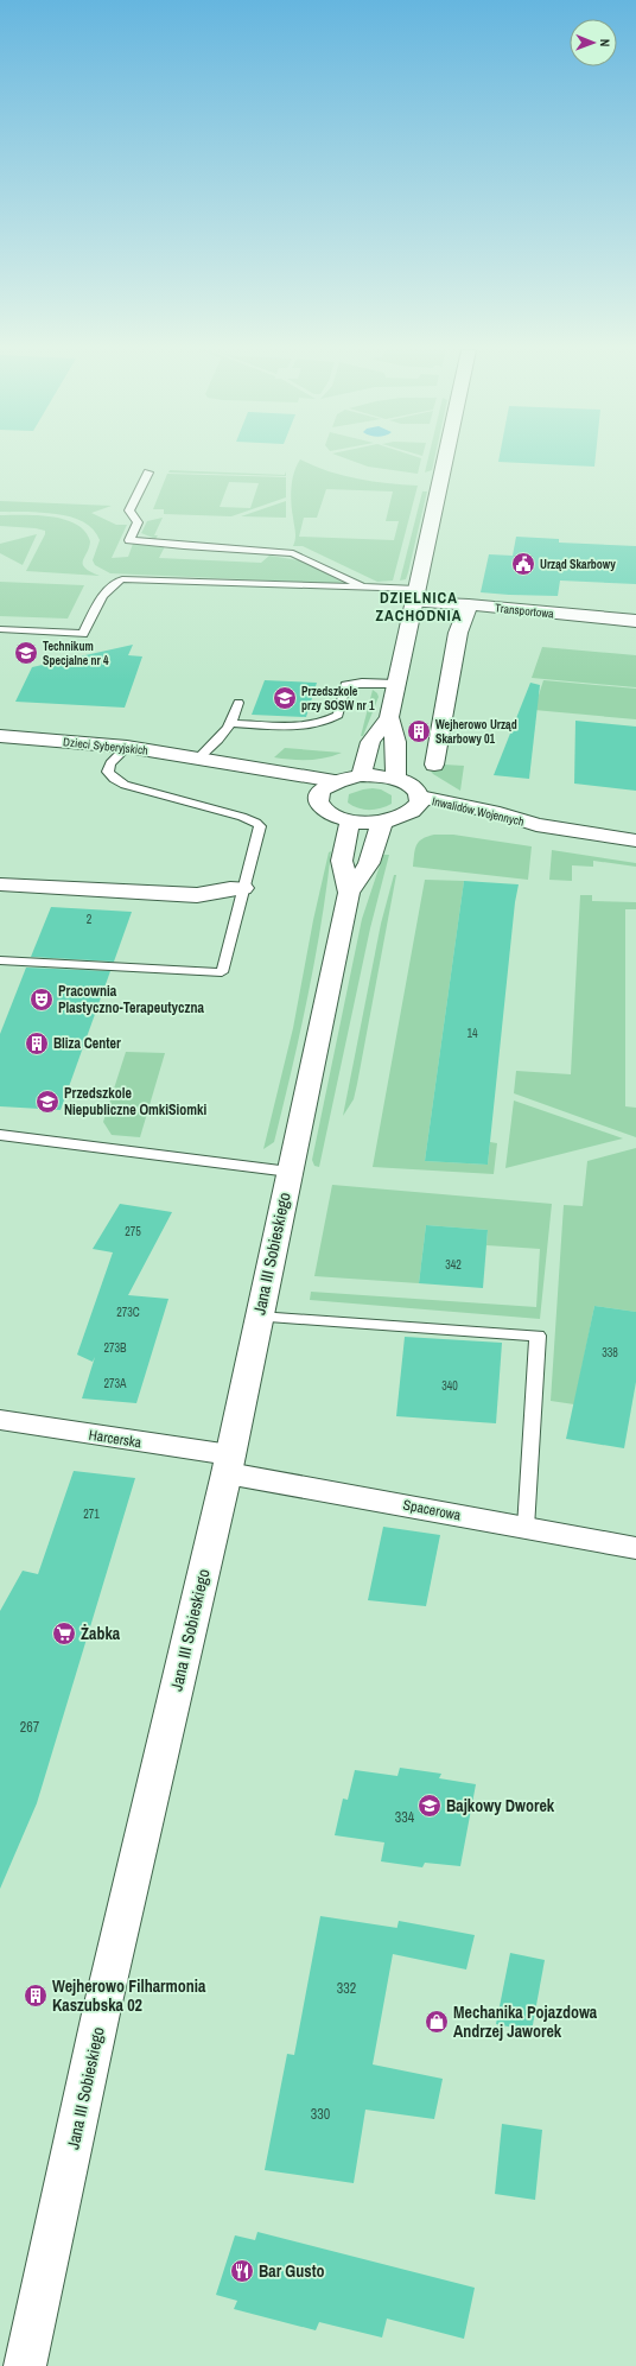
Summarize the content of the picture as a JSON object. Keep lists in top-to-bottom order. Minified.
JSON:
{"streets":{"street":["Transportowa","Dzieci Syberyjskich","Inwalidów Wojennych","Jana III Sobieskiego","Harcerska","Spacerowa"]},"crossings":[["Jana III Sobieskiego","Harcerska"],["Jana III Sobieskiego","Spacerowa"],["Harcerska","Spacerowa"]],"districts":["DZIELNICA ZACHODNIA"],"places":{"public building":["Urząd Skarbowy"],"school or university":["Technikum Specjalne nr 4","Przedszkole przy SOSW nr 1","Przedszkole Niepubliczne OmkiSiomki","Bajkowy Dworek"],"building":["Wejherowo Urząd Skarbowy 01","Bliza Center","Wejherowo Filharmonia Kaszubska 02"],"theatre":["Pracownia Plastyczno-Terapeutyczna"],"supermarket":["Żabka"],"shop":["Mechanika Pojazdowa Andrzej Jaworek"],"restaurant":["Bar Gusto"]},"house_numbers":["2","14","275","342","273C","273B","338","273A","340","271","267","334","332","330"],"north":"right"}
